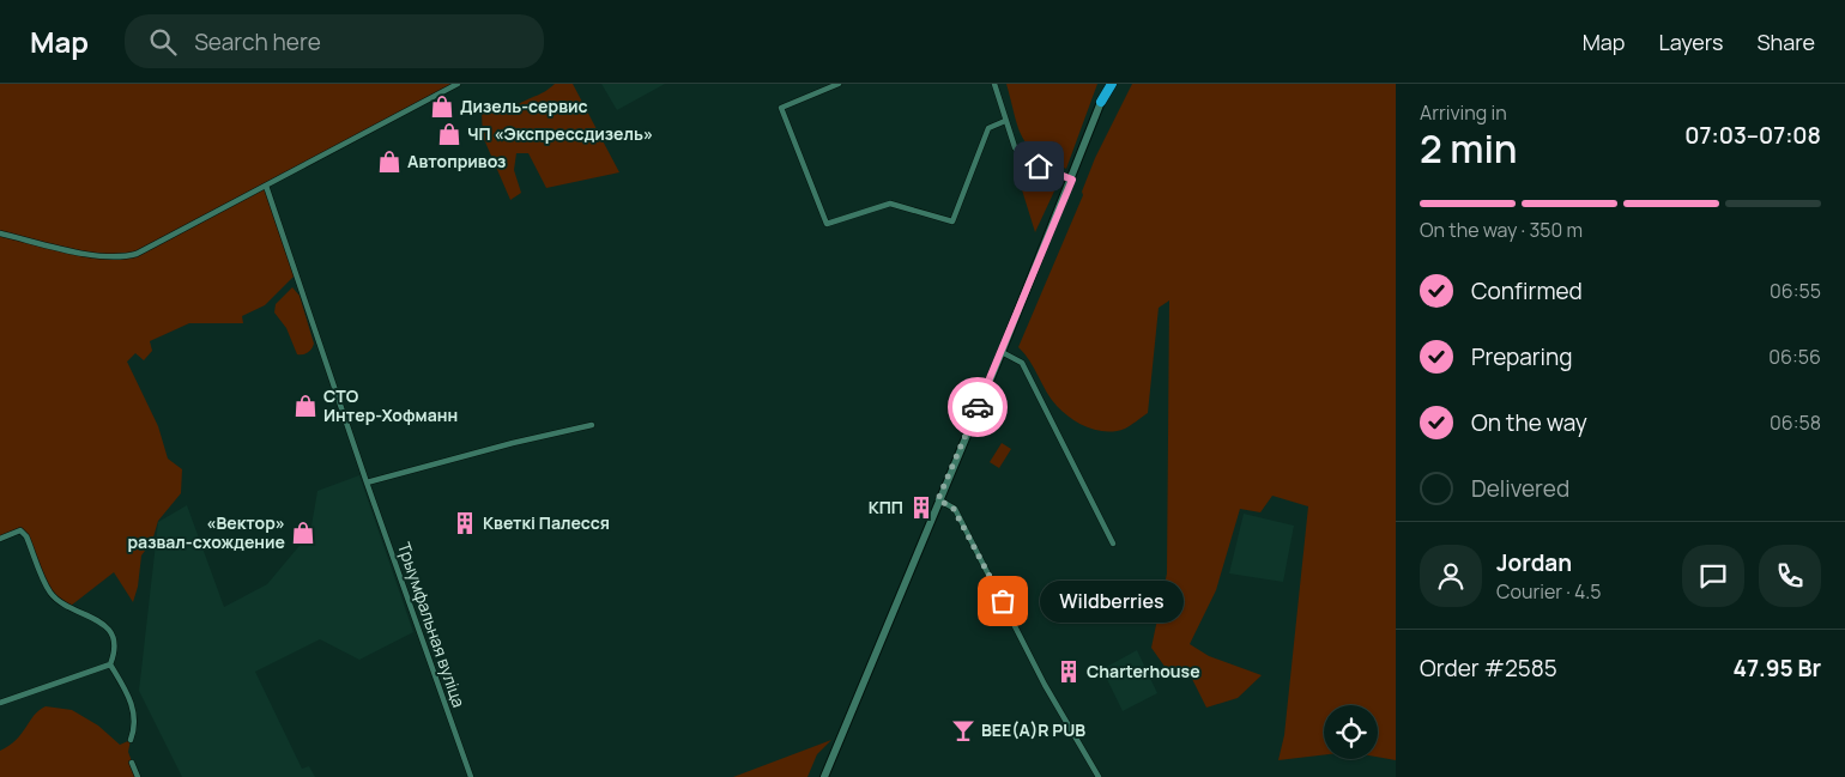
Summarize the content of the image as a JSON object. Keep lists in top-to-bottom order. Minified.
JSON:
{"streets":{"street":["Трыумфальная вуліца"]},"places":{"shop":["Дизель-сервис","ЧП «Экспрессдизель»","Автопривоз","СТО Интер-Хофманн","«Вектор» развал-схождение"],"building":["КПП","Кветкі Палесся","Charterhouse"],"other":["Wildberries"],"bar":["BEE(A)R PUB"]},"page":{"header":"Map","search":"Search here","nav":["Map","Layers","Share"],"heading":["2 min","Arriving in","07:03–07:08"],"panel":["Jordan","Courier · 4.5","Order #2585","47.95 Br"],"bar":"On the way · 350 m","list":[["Confirmed","06:55"],["Preparing","06:56"],["On the way","06:58"],"Delivered"],"bubble":"Wildberries"}}
